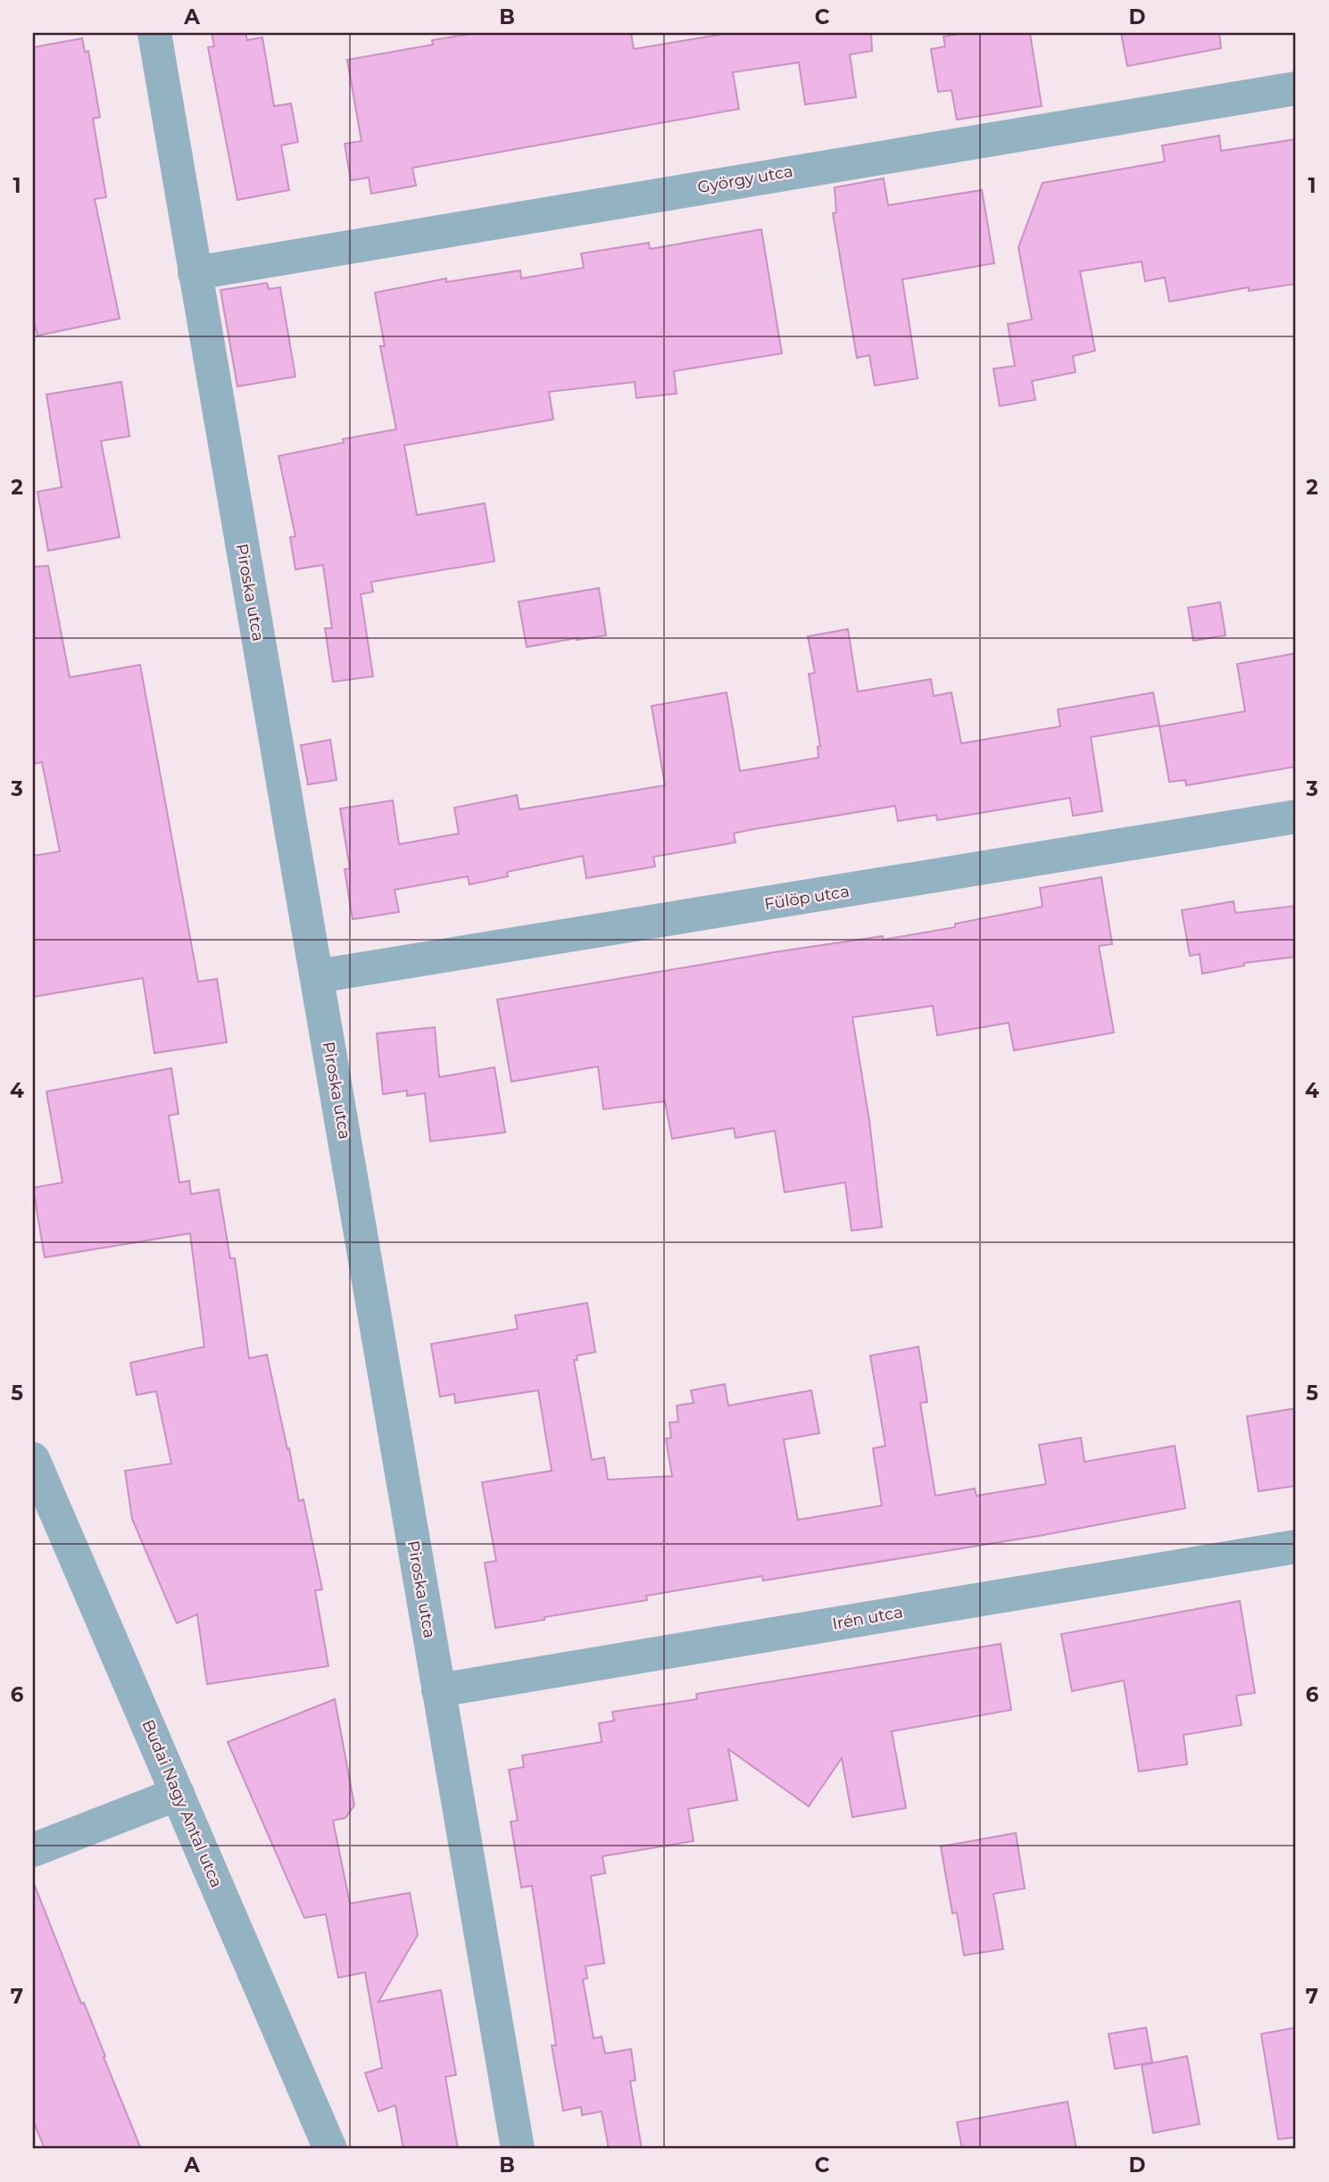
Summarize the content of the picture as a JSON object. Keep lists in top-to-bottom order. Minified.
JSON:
{"streets":{"street":["György utca","Piroska utca","Fülöp utca","Irén utca","Budai Nagy Antal utca"]},"crossings":[["György utca","Piroska utca"],["Piroska utca","Fülöp utca"],["Piroska utca","Irén utca"]],"grid":{"columns":["A","B","C","D"],"rows":["1","2","3","4","5","6","7"]}}
